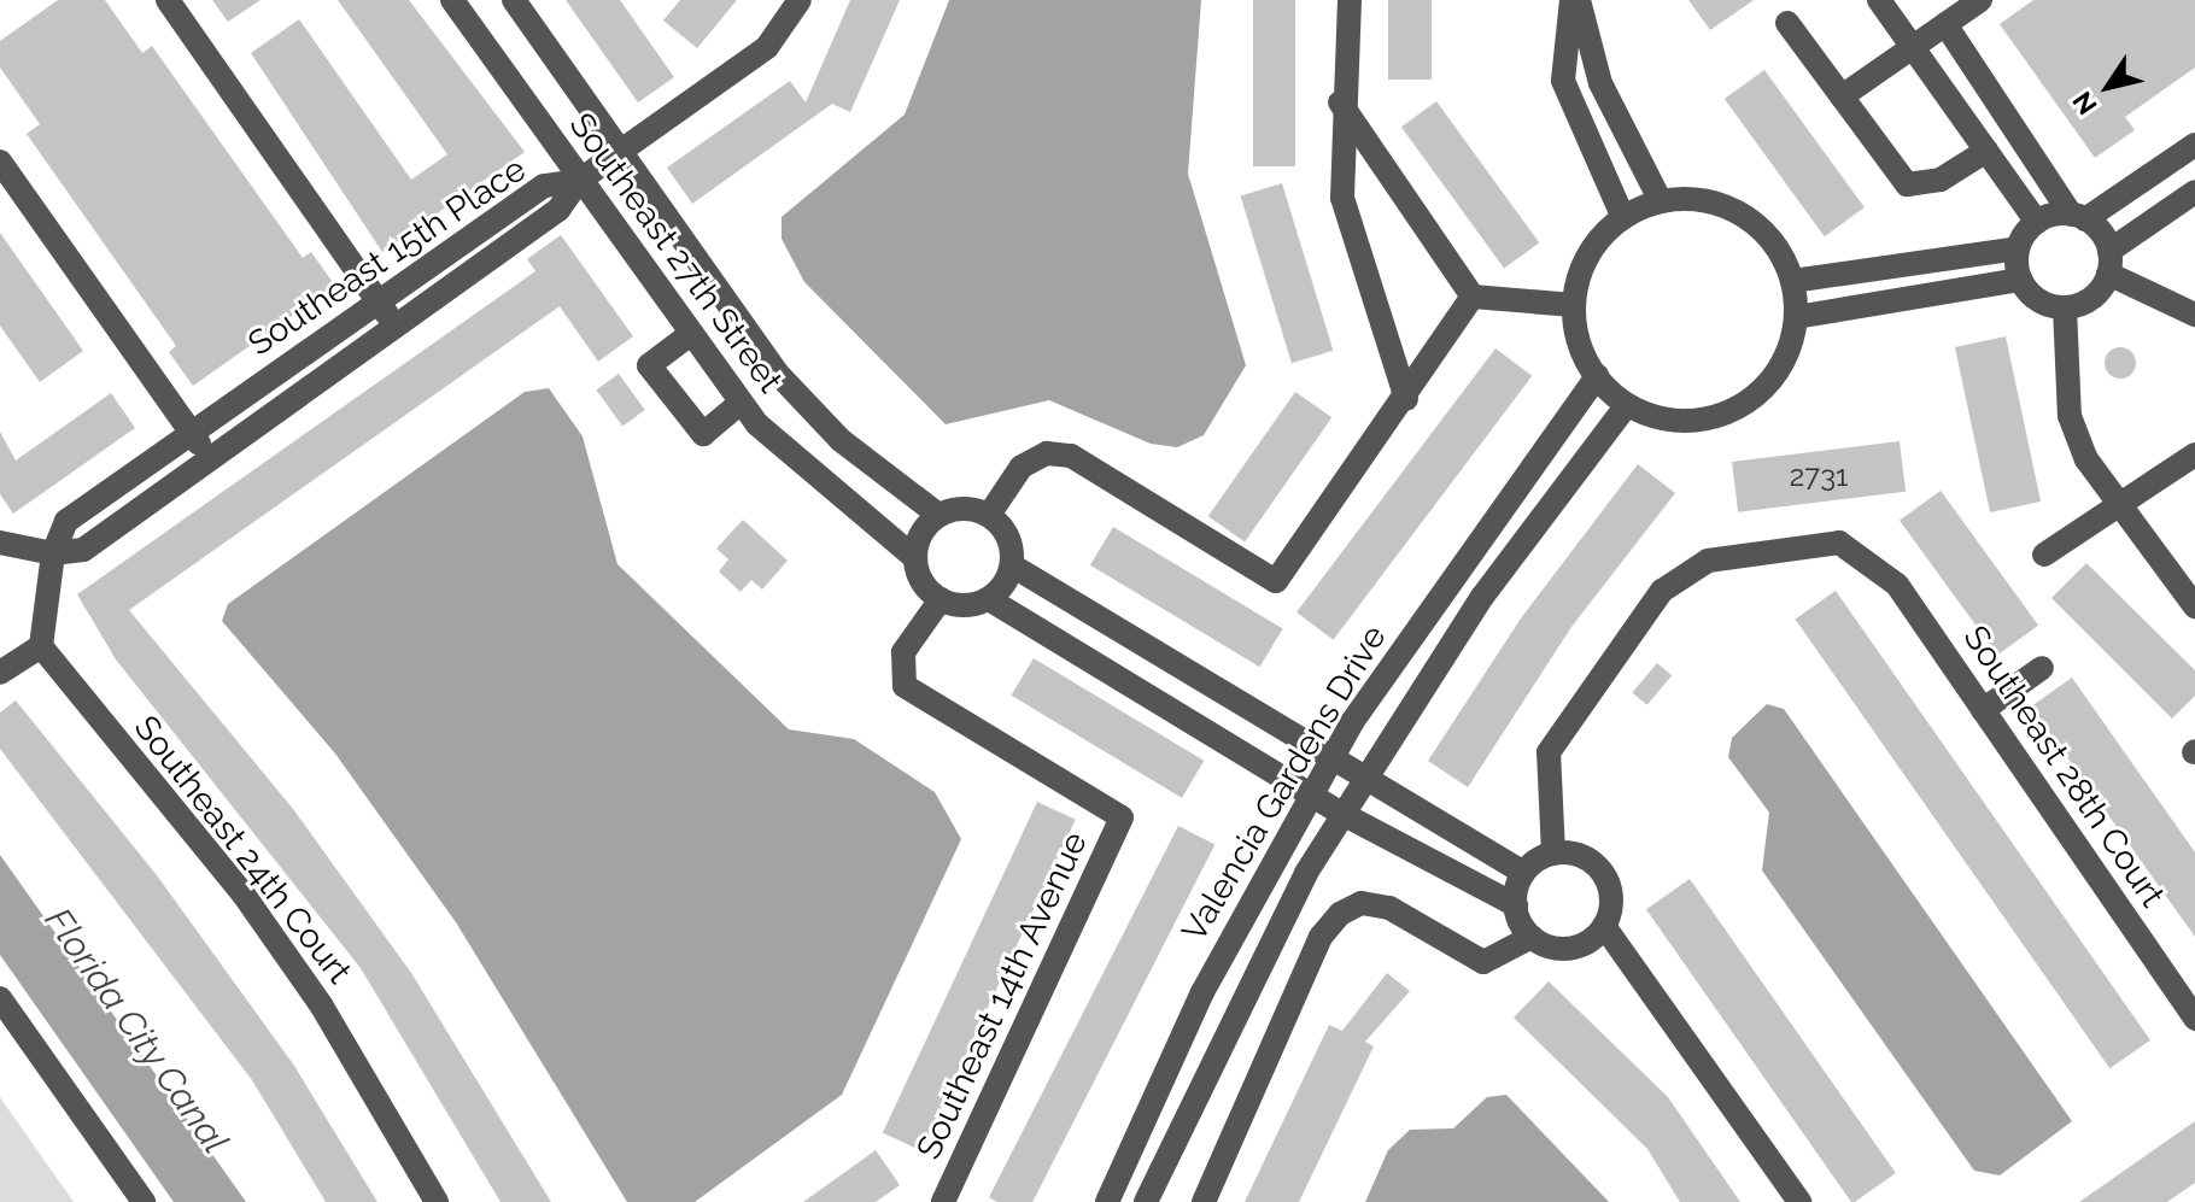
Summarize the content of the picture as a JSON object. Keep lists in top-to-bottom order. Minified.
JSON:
{"streets":{"street":["Southeast 27th Street","Southeast 15th Place","Southeast 28th Court","Valencia Gardens Drive","Southeast 24th Court","Southeast 14th Avenue"]},"crossings":[["Southeast 27th Street","Southeast 15th Place"],["Southeast 27th Street","Southeast 14th Avenue"]],"water":["Florida City Canal"],"house_numbers":["2731"],"north":"bottom left"}
